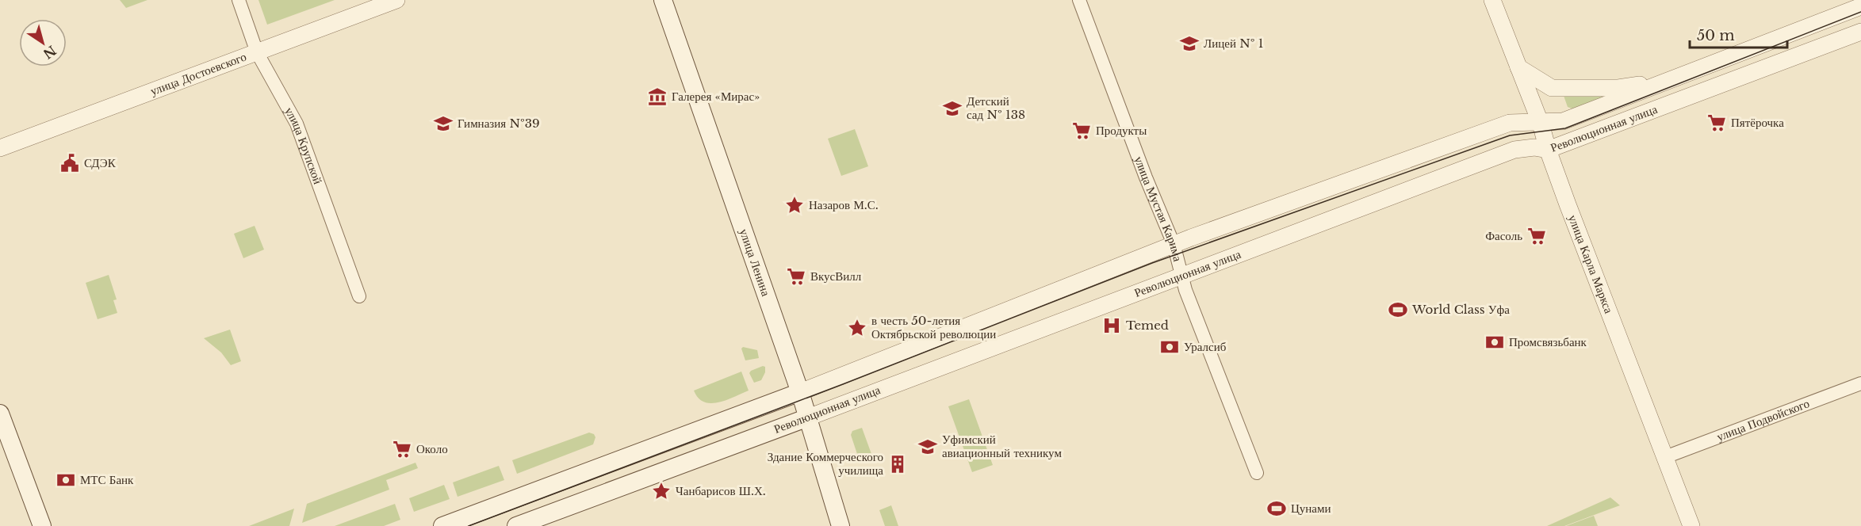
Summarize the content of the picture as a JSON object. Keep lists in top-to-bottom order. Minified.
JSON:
{"streets":{"main road":["Революционная улица","улица Ленина"],"street":["улица Достоевского","улица Крупской","улица Мустая Карима","улица Карла Маркса","улица Подвойского"]},"crossings":[["улица Достоевского","улица Крупской"],["Революционная улица","улица Мустая Карима"],["Революционная улица","улица Ленина"],["Революционная улица","улица Карла Маркса"],["улица Карла Маркса","улица Подвойского"]],"places":{"school or university":["Лицей № 1","Детский сад № 138","Гимназия №39","Уфимский авиационный техникум"],"museum":["Галерея «Мирас»"],"supermarket":["Пятёрочка","Продукты","Фасоль","ВкусВилл","Около"],"public building":["СДЭК"],"place":["Назаров М.С.","в честь 50-летия Октябрьской революции","Чанбарисов Ш.Х."],"sports":["World Class Уфа","Цунами"],"hospital":["Temed"],"bank":["Промсвязьбанк","Уралсиб","МТС Банк"],"building":["Здание Коммерческого училища"]},"scale_bar":"50 m","north":"bottom right"}
